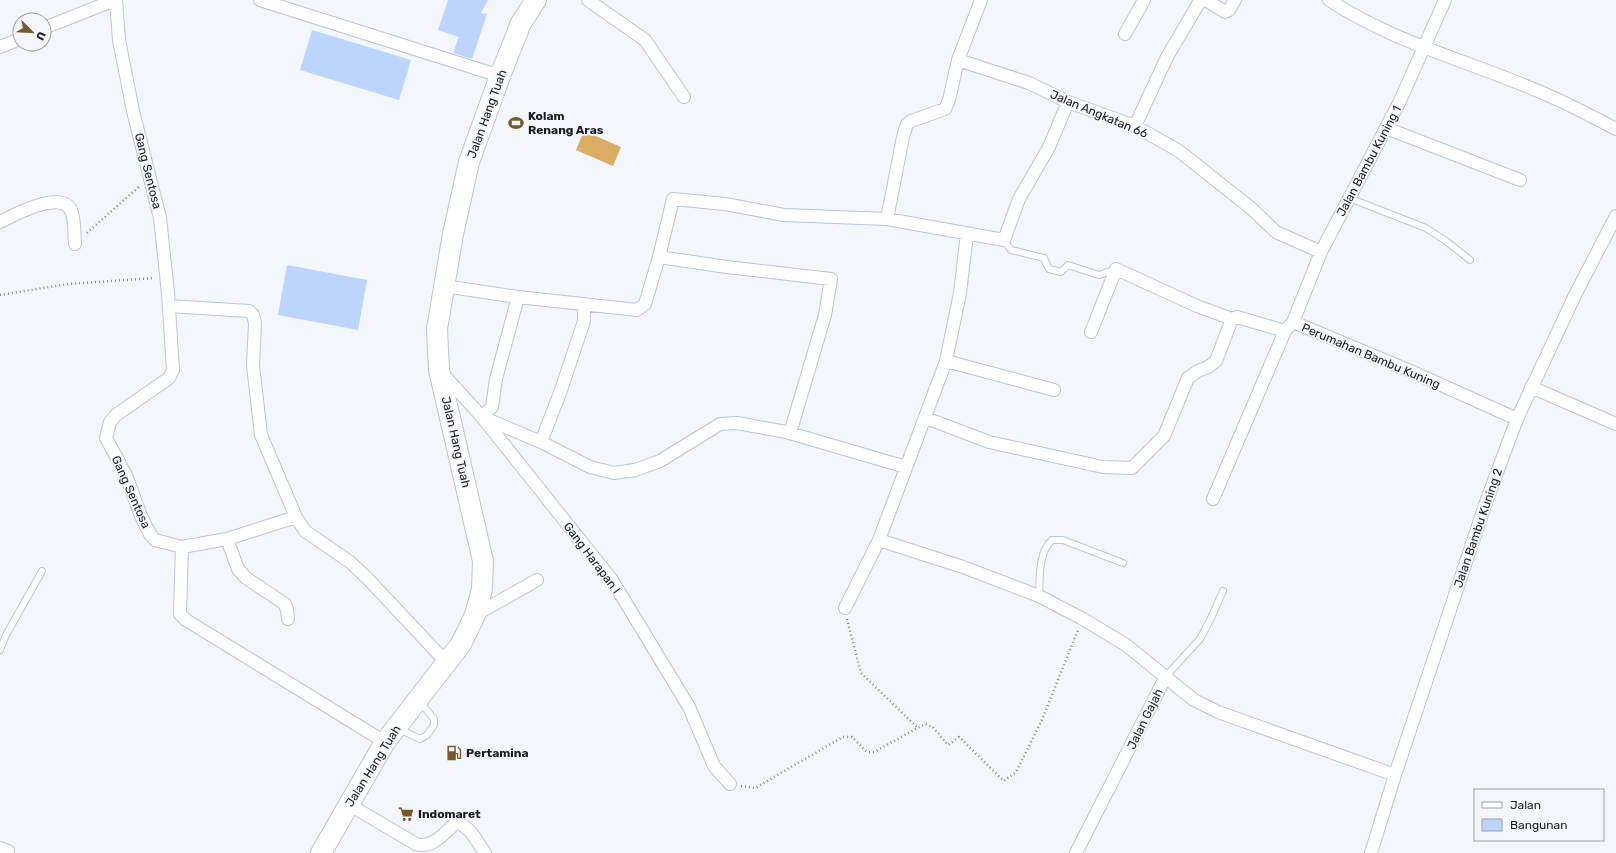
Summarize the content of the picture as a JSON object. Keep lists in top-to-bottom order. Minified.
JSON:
{"streets":{"main road":["Jalan Hang Tuah"],"street":["Jalan Angkatan 66","Jalan Bambu Kuning 1","Gang Sentosa","Perumahan Bambu Kuning","Jalan Bambu Kuning 2","Gang Harapan I","Jalan Gajah"]},"crossings":[["Jalan Hang Tuah","Gang Harapan I"],["Jalan Angkatan 66","Jalan Bambu Kuning 1"],["Jalan Bambu Kuning 1","Perumahan Bambu Kuning"],["Perumahan Bambu Kuning","Jalan Bambu Kuning 2"]],"places":{"sports":["Kolam Renang Aras"],"fuel station":["Pertamina"],"supermarket":["Indomaret"]},"legend":["Jalan","Bangunan"],"north":"bottom right"}
